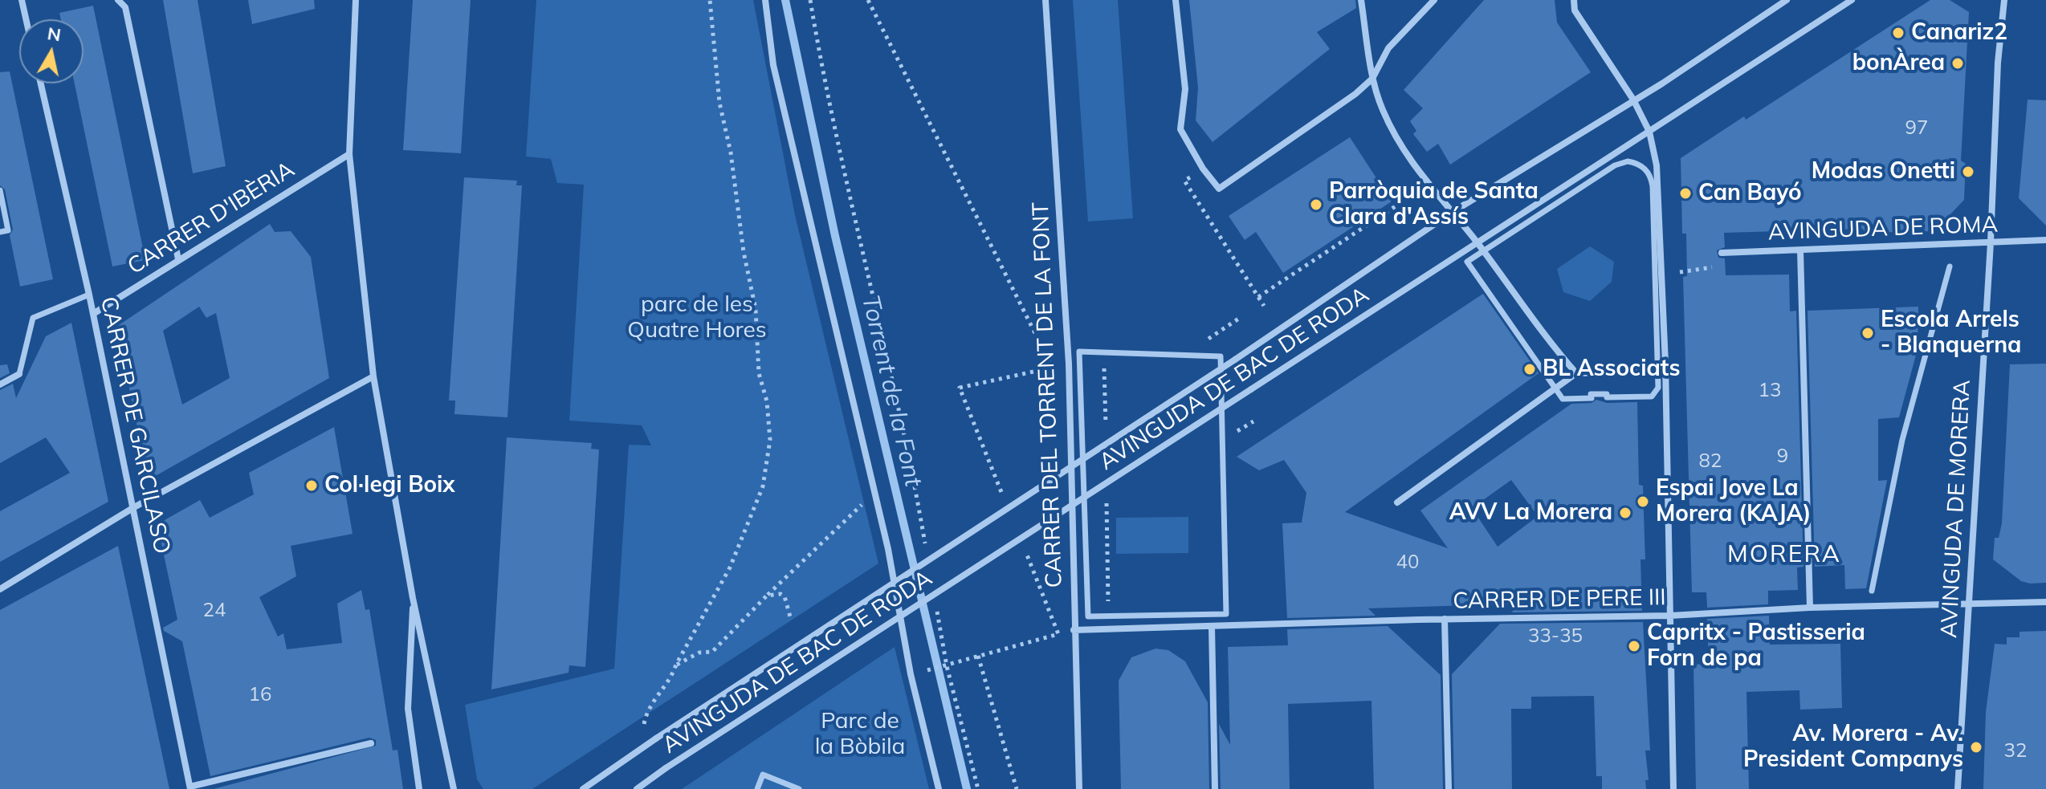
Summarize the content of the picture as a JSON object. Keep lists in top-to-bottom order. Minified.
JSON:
{"streets":{"street":["CARRER D'IBÈRIA","AVINGUDA DE ROMA","AVINGUDA DE BAC DE RODA","CARRER DEL TORRENT DE LA FONT","CARRER DE GARCILASO","AVINGUDA DE MORERA","CARRER DE PERE III"]},"crossings":[["CARRER D'IBÈRIA","CARRER DE GARCILASO"],["AVINGUDA DE ROMA","AVINGUDA DE MORERA"],["CARRER DEL TORRENT DE LA FONT","CARRER DE PERE III"],["AVINGUDA DE MORERA","CARRER DE PERE III"]],"districts":["MORERA"],"water":["Torrent de la Font"],"parks":["parc de les Quatre Hores","Parc de la Bòbila"],"places":["Canariz2","bonÀrea","Modas Onetti","Can Bayó","Parròquia de Santa Clara d'Assís","Escola Arrels - Blanquerna","BL Associats","Col·legi Boix","Espai Jove La Morera (KAJA)","AVV La Morera","Capritx - Pastisseria Forn de pa","Av. Morera - Av. President Companys"],"house_numbers":["97","13","9","82","40","24","33-35","16","32"],"north":"top"}
